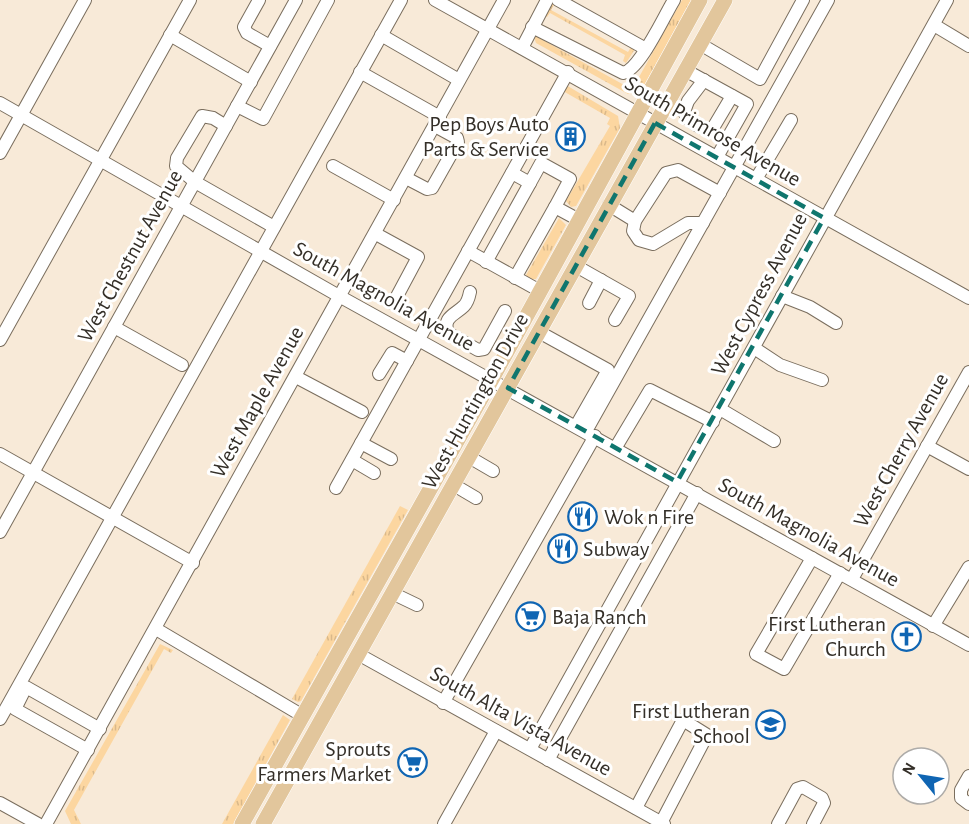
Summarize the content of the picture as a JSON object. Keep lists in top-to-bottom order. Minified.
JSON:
{"streets":{"main road":["West Huntington Drive"],"street":["South Primrose Avenue","West Chestnut Avenue","West Cypress Avenue","South Magnolia Avenue","West Maple Avenue","West Cherry Avenue","South Alta Vista Avenue"]},"crossings":[["South Primrose Avenue","West Cypress Avenue"],["South Primrose Avenue","West Huntington Drive"],["South Primrose Avenue","West Maple Avenue"],["West Chestnut Avenue","South Magnolia Avenue"],["West Cypress Avenue","South Magnolia Avenue"],["West Cypress Avenue","South Alta Vista Avenue"],["South Magnolia Avenue","West Huntington Drive"],["South Magnolia Avenue","West Maple Avenue"],["South Magnolia Avenue","West Cherry Avenue"],["West Huntington Drive","South Alta Vista Avenue"]],"places":{"building":["Pep Boys Auto Parts & Service"],"restaurant":["Wok n Fire","Subway"],"supermarket":["Baja Ranch","Sprouts Farmers Market"],"church":["First Lutheran Church"],"school or university":["First Lutheran School"]},"north":"top left"}
